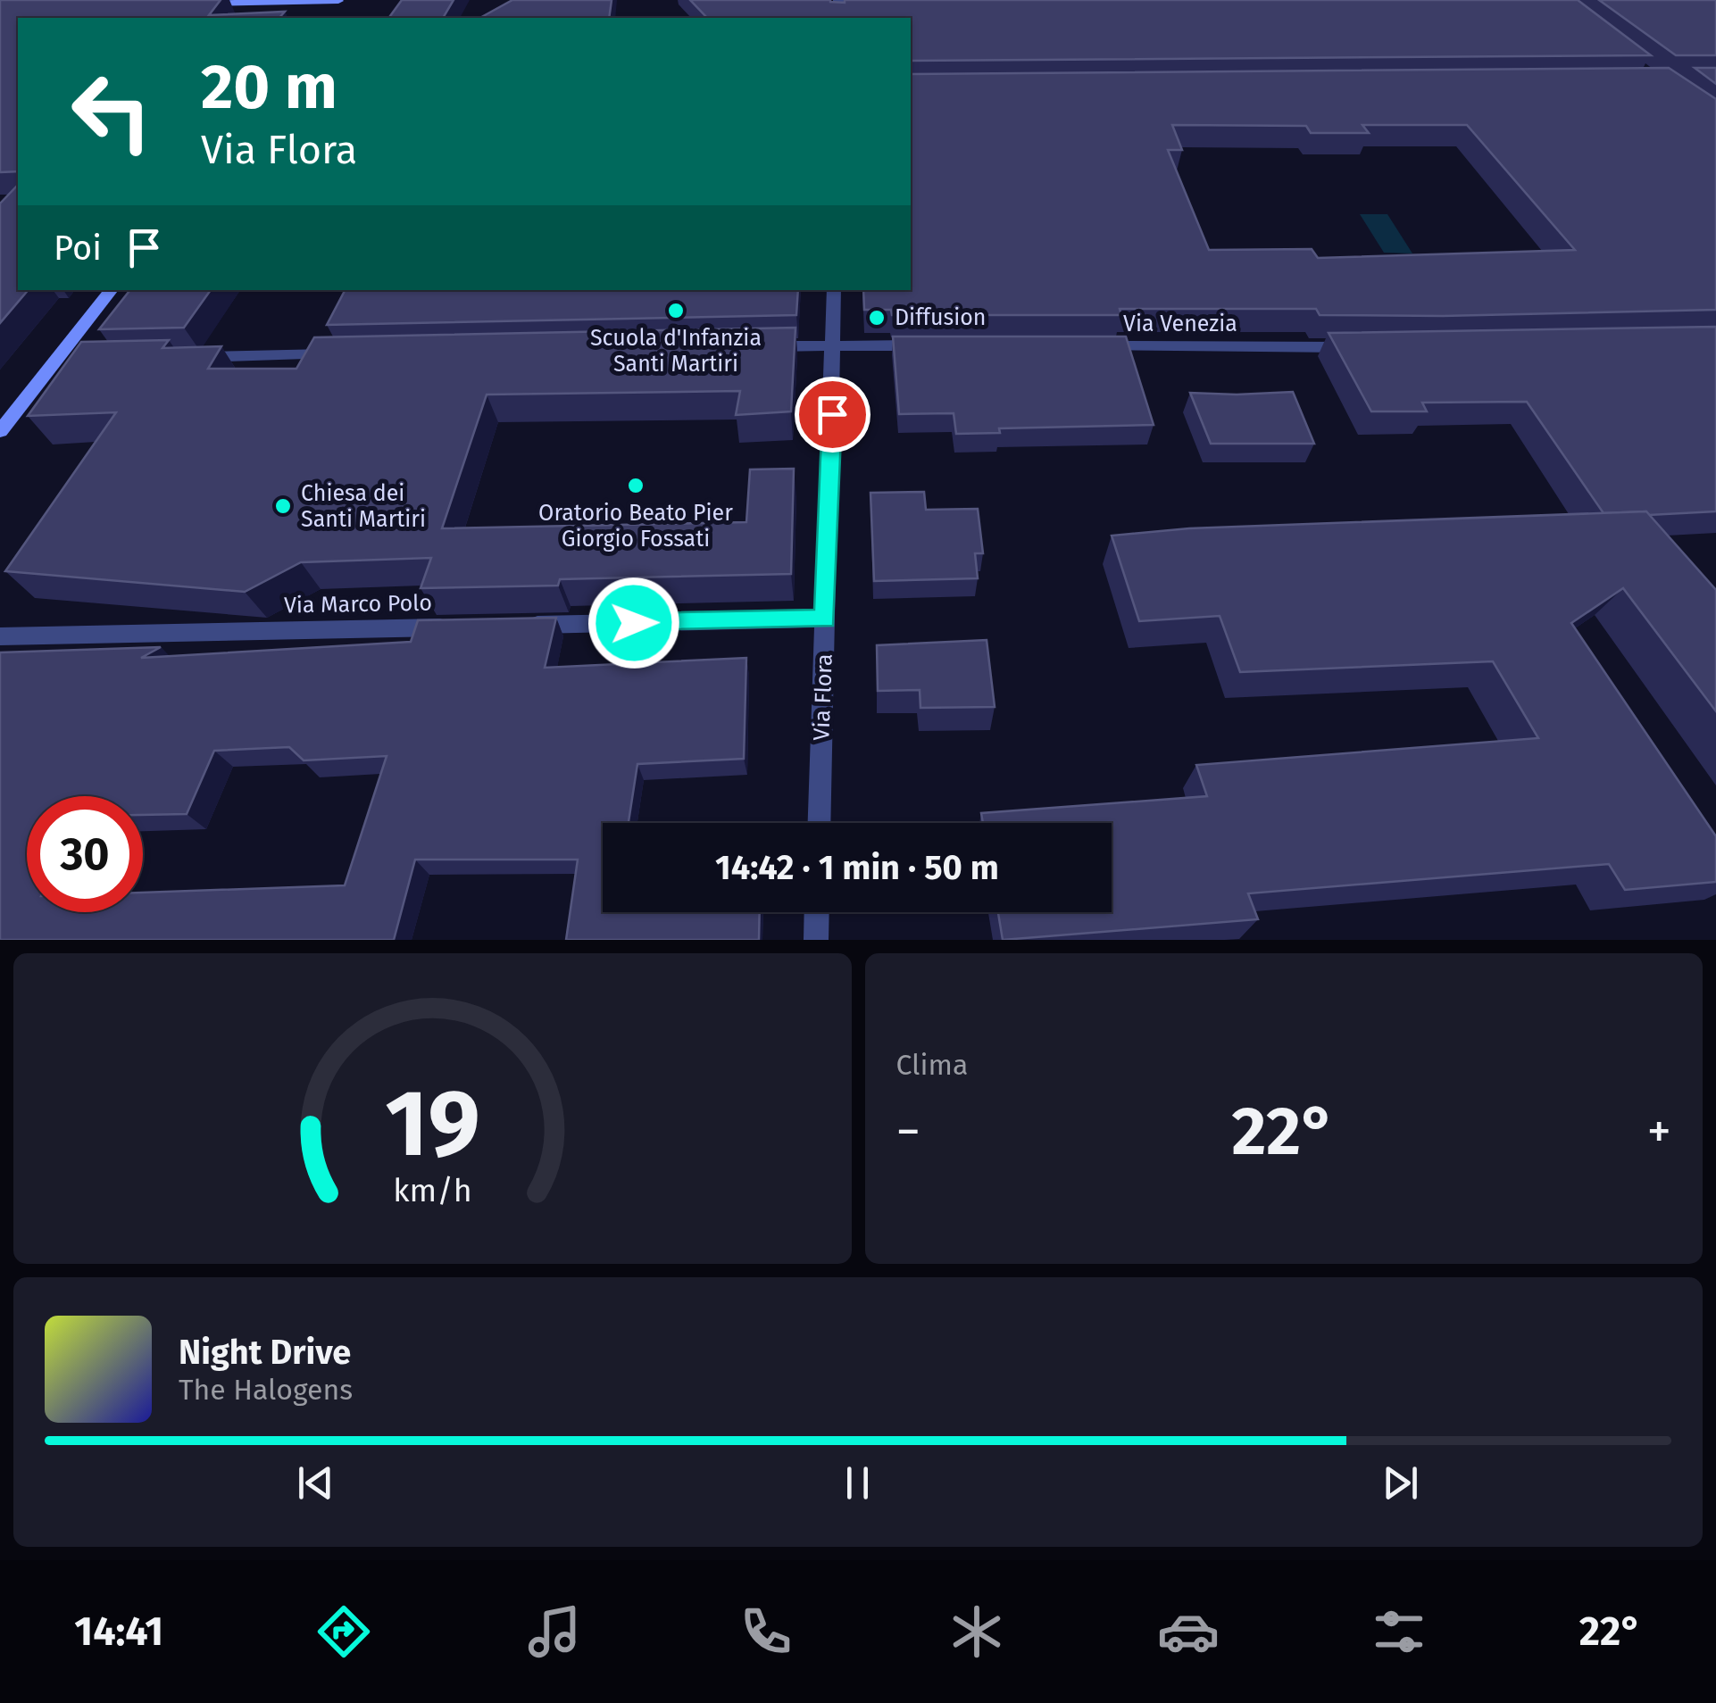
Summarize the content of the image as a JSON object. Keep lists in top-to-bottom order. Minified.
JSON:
{"streets":{"street":["Via Venezia","Via Marco Polo","Via Flora"]},"places":["Scuola d'Infanzia Santi Martiri","Diffusion","Oratorio Beato Pier Giorgio Fossati","Chiesa dei Santi Martiri"],"page":{"turn":["20 m","Via Flora"],"then":"Poi","limit":"30","trip":"14:42 · 1 min · 50 m","tile":"Clima","heat":["−","22°","+"],"song":["Night Drive","The Halogens"],"tabs":["14:41","22°"],"gauge":["19","km/h"]}}
